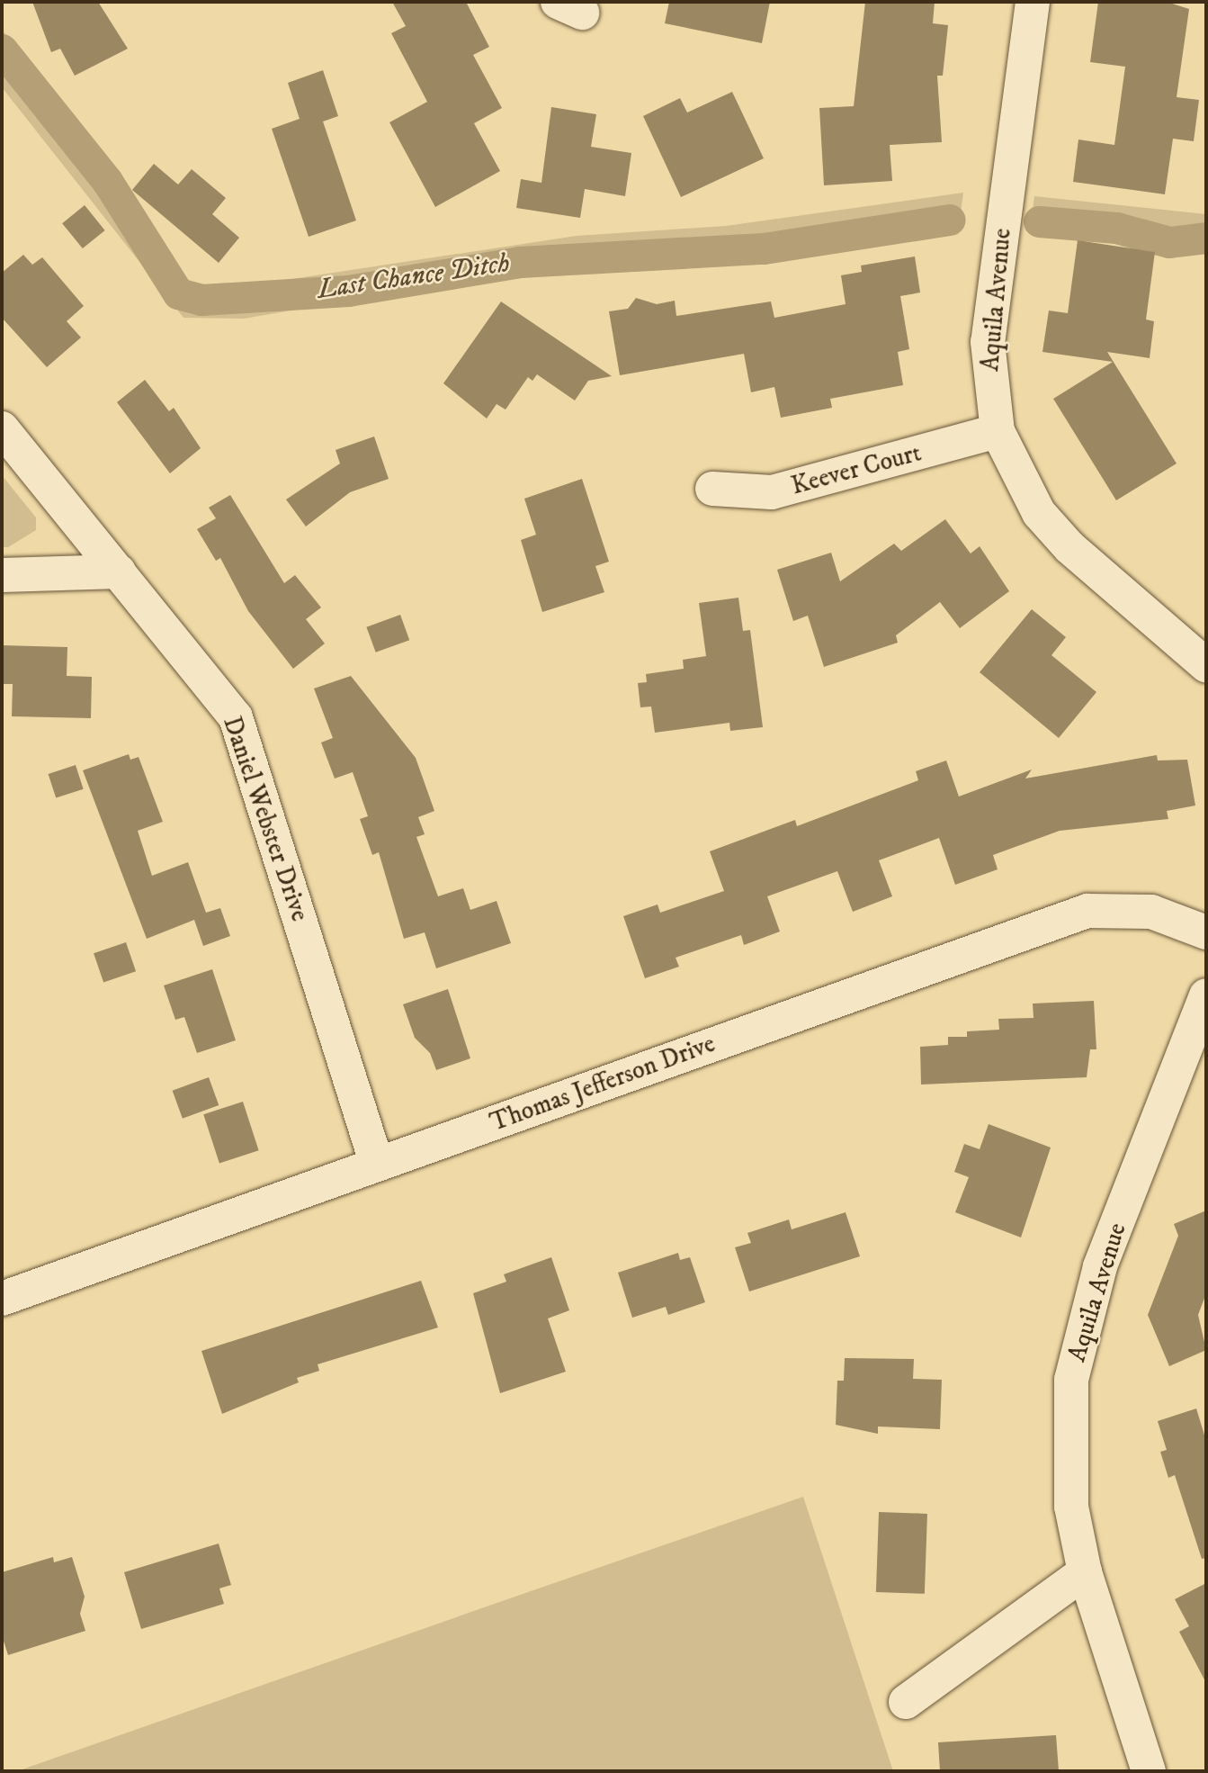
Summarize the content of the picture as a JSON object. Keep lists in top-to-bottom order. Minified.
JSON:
{"streets":{"street":["Aquila Avenue","Keever Court","Daniel Webster Drive","Thomas Jefferson Drive"]},"crossings":[["Aquila Avenue","Keever Court"],["Daniel Webster Drive","Thomas Jefferson Drive"]],"water":["Last Chance Ditch"]}
